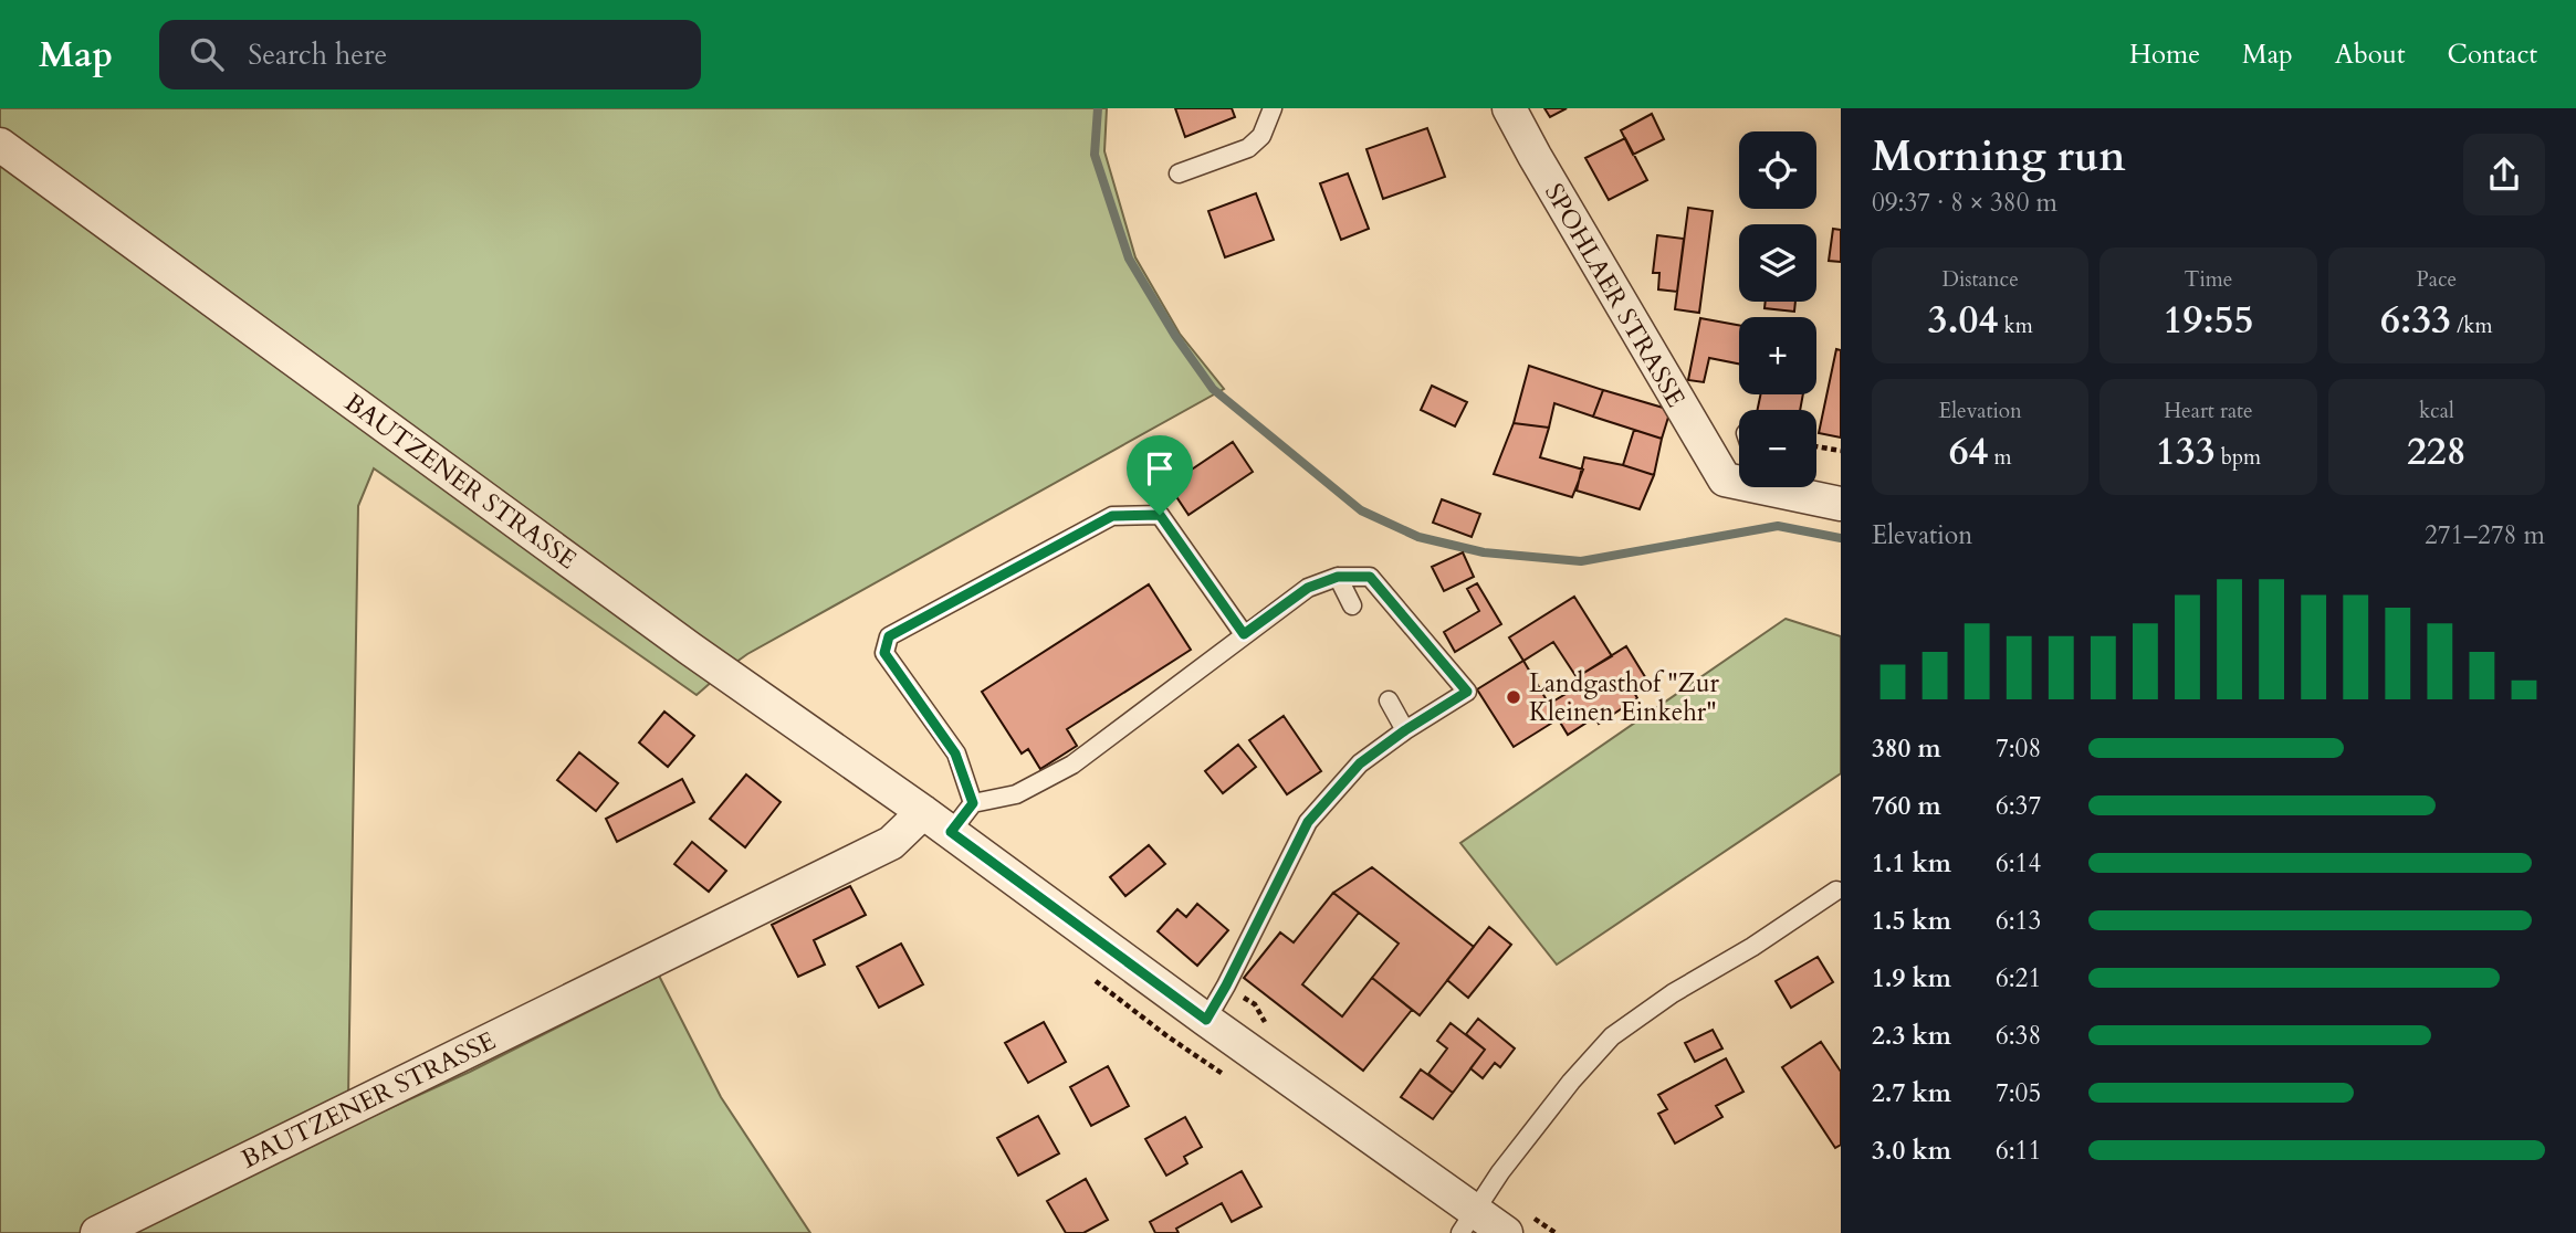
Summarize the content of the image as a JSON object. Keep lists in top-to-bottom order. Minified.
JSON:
{"streets":{"street":["SPOHLAER STRASSE","BAUTZENER STRASSE"]},"places":["Landgasthof \"Zur Kleinen Einkehr\""],"page":{"header":"Map","search":"Search here","nav":["Home","Map","About","Contact"],"heading":["Morning run","09:37 · 8 × 380 m"],"map_buttons":["+","−"],"stats":[["Distance","3.04 km"],["Time","19:55"],["Pace","6:33 /km"],["Elevation","64 m"],["Heart rate","133 bpm"],["kcal","228"]],"chart":["Elevation","271–278 m"],"list":[{"name":"380 m","note":"7:08"},{"name":"760 m","note":"6:37"},{"name":"1.1 km","note":"6:14"},{"name":"1.5 km","note":"6:13"},{"name":"1.9 km","note":"6:21"},{"name":"2.3 km","note":"6:38"},{"name":"2.7 km","note":"7:05"},{"name":"3.0 km","note":"6:11"}]}}
